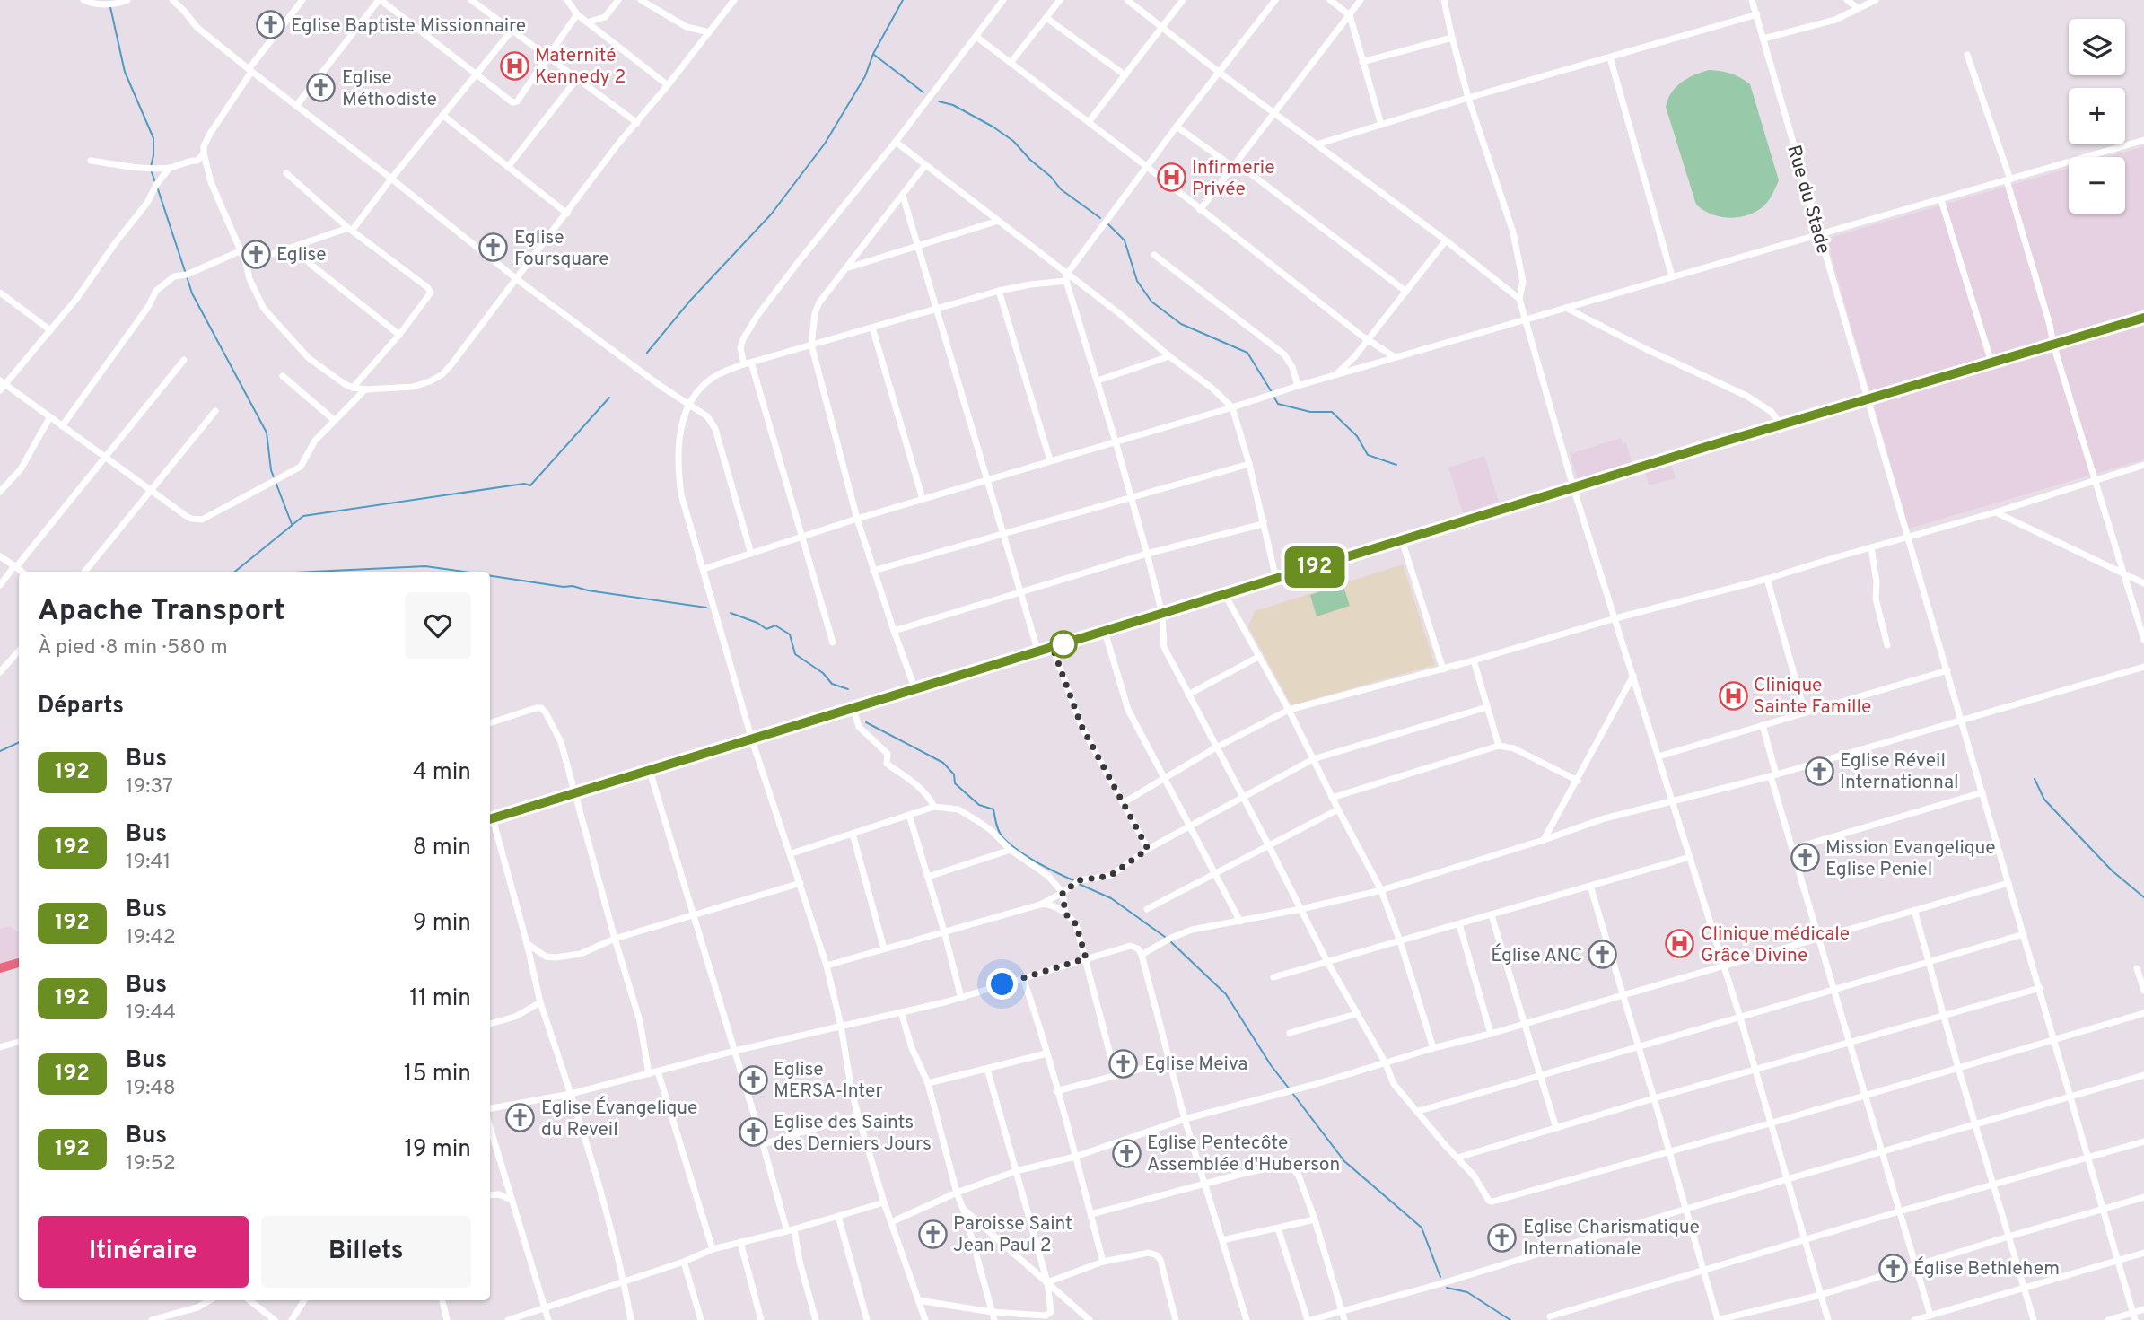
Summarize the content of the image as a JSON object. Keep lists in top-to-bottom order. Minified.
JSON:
{"streets":{"street":["Rue du Stade"]},"places":{"church":["Eglise Baptiste Missionnaire","Eglise Méthodiste","Eglise Foursquare","Eglise","Eglise Réveil Internationnal","Mission Evangelique Eglise Peniel","Église ANC","Eglise Meiva","Eglise MERSA-Inter","Eglise Évangelique du Reveil","Eglise des Saints des Derniers Jours","Eglise Pentecôte Assemblée d'Huberson","Paroisse Saint Jean Paul 2","Eglise Charismatique Internationale","Église Bethlehem"],"hospital":["Maternité Kennedy 2","Infirmerie Privée","Clinique Sainte Famille","Clinique médicale Grâce Divine"]},"lines":["bus line 192"],"page":{"on_map":"192","map_buttons":["+","−"],"heading":[["Apache Transport","À pied · 8 min · 580 m"],"Départs"],"list":[{"mark":"192","name":"Bus","note":"19:37","value":"4 min"},{"mark":"192","name":"Bus","note":"19:41","value":"8 min"},{"mark":"192","name":"Bus","note":"19:42","value":"9 min"},{"mark":"192","name":"Bus","note":"19:44","value":"11 min"},{"mark":"192","name":"Bus","note":"19:48","value":"15 min"},{"mark":"192","name":"Bus","note":"19:52","value":"19 min"}],"buttons":["Itinéraire","Billets"]}}
